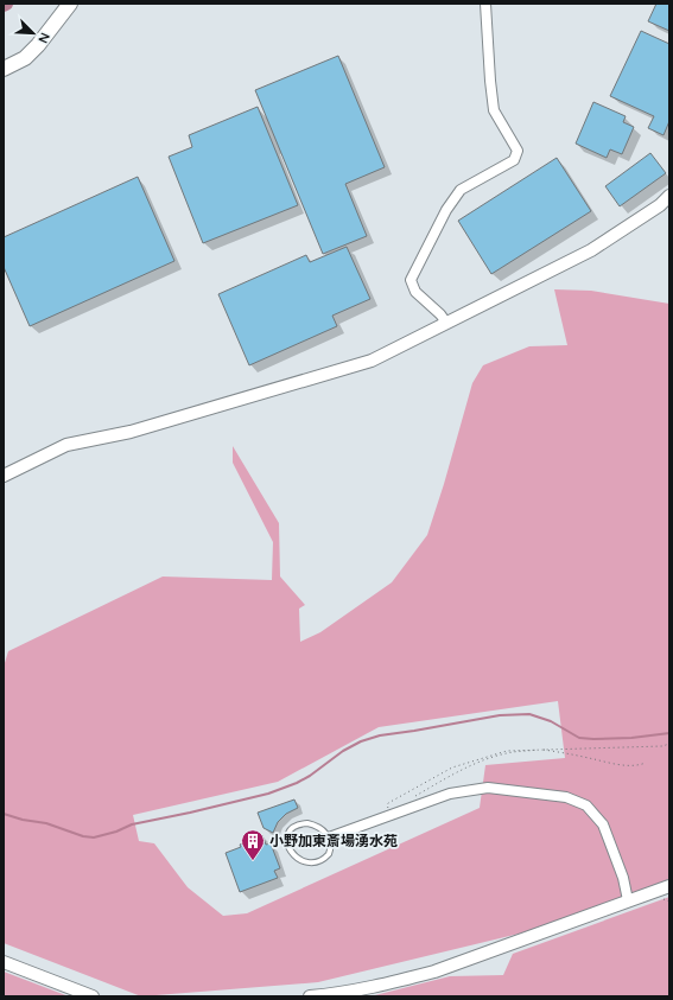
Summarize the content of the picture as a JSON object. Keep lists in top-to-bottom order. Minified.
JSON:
{"places":{"building":["小野加東斎場湧水苑"]},"north":"bottom right"}
